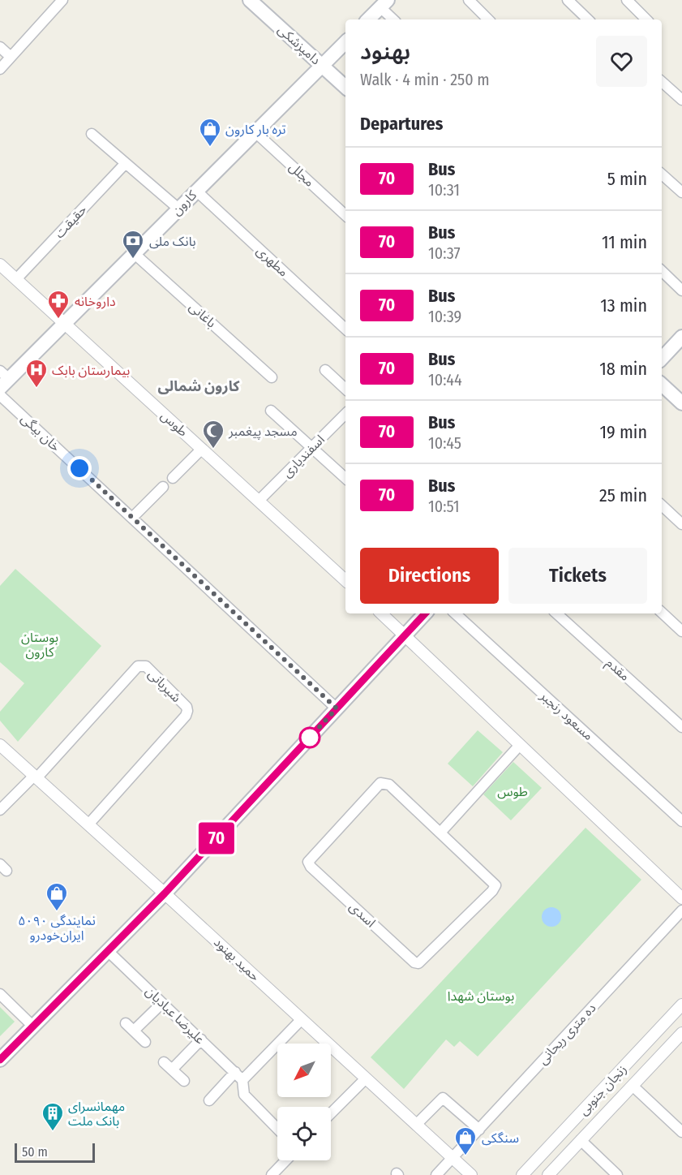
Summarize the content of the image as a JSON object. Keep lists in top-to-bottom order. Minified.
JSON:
{"streets":{"main road":["دامپزشکی","کارون"],"street":["مجلل","حقیقت","مطهری","باغانی","طوس","خان بیگی","اسفندیاری","مقدم","شیربانی","مسعود رنجبر","اسدی","حمید بهنود","علیرضا عبادیان","ده متری ریحانی","زنجان جنوبی"]},"crossings":[["دامپزشکی","کارون"],["مجلل","کارون"],["کارون","مطهری"],["کارون","باغانی"],["کارون","طوس"],["حقیقت","طوس"],["طوس","اسفندیاری"],["شیربانی","حمید بهنود"],["حمید بهنود","ده متری ریحانی"]],"districts":["کارون شمالی"],"parks":["بوستان کارون","طوس","بوستان شهدا"],"places":{"shop":["تره بار کارون","نمایندگی ۵۰۹۰ ایران‌خودرو","سنگکی"],"bank":["بانک ملی"],"pharmacy":["داروخانه"],"hospital":["بیمارستان بابک"],"mosque":["مسجد پیغمبر"],"building":["مهمانسرای بانک ملت"]},"lines":["bus line 70"],"scale_bar":"50 m","north":"bottom left","page":{"on_map":"70","heading":[["بهنود","Walk · 4 min · 250 m"],"Departures"],"list":[{"mark":"70","name":"Bus","note":"10:31","value":"5 min"},{"mark":"70","name":"Bus","note":"10:37","value":"11 min"},{"mark":"70","name":"Bus","note":"10:39","value":"13 min"},{"mark":"70","name":"Bus","note":"10:44","value":"18 min"},{"mark":"70","name":"Bus","note":"10:45","value":"19 min"},{"mark":"70","name":"Bus","note":"10:51","value":"25 min"}],"buttons":["Directions","Tickets"],"scale":"50 m"}}
